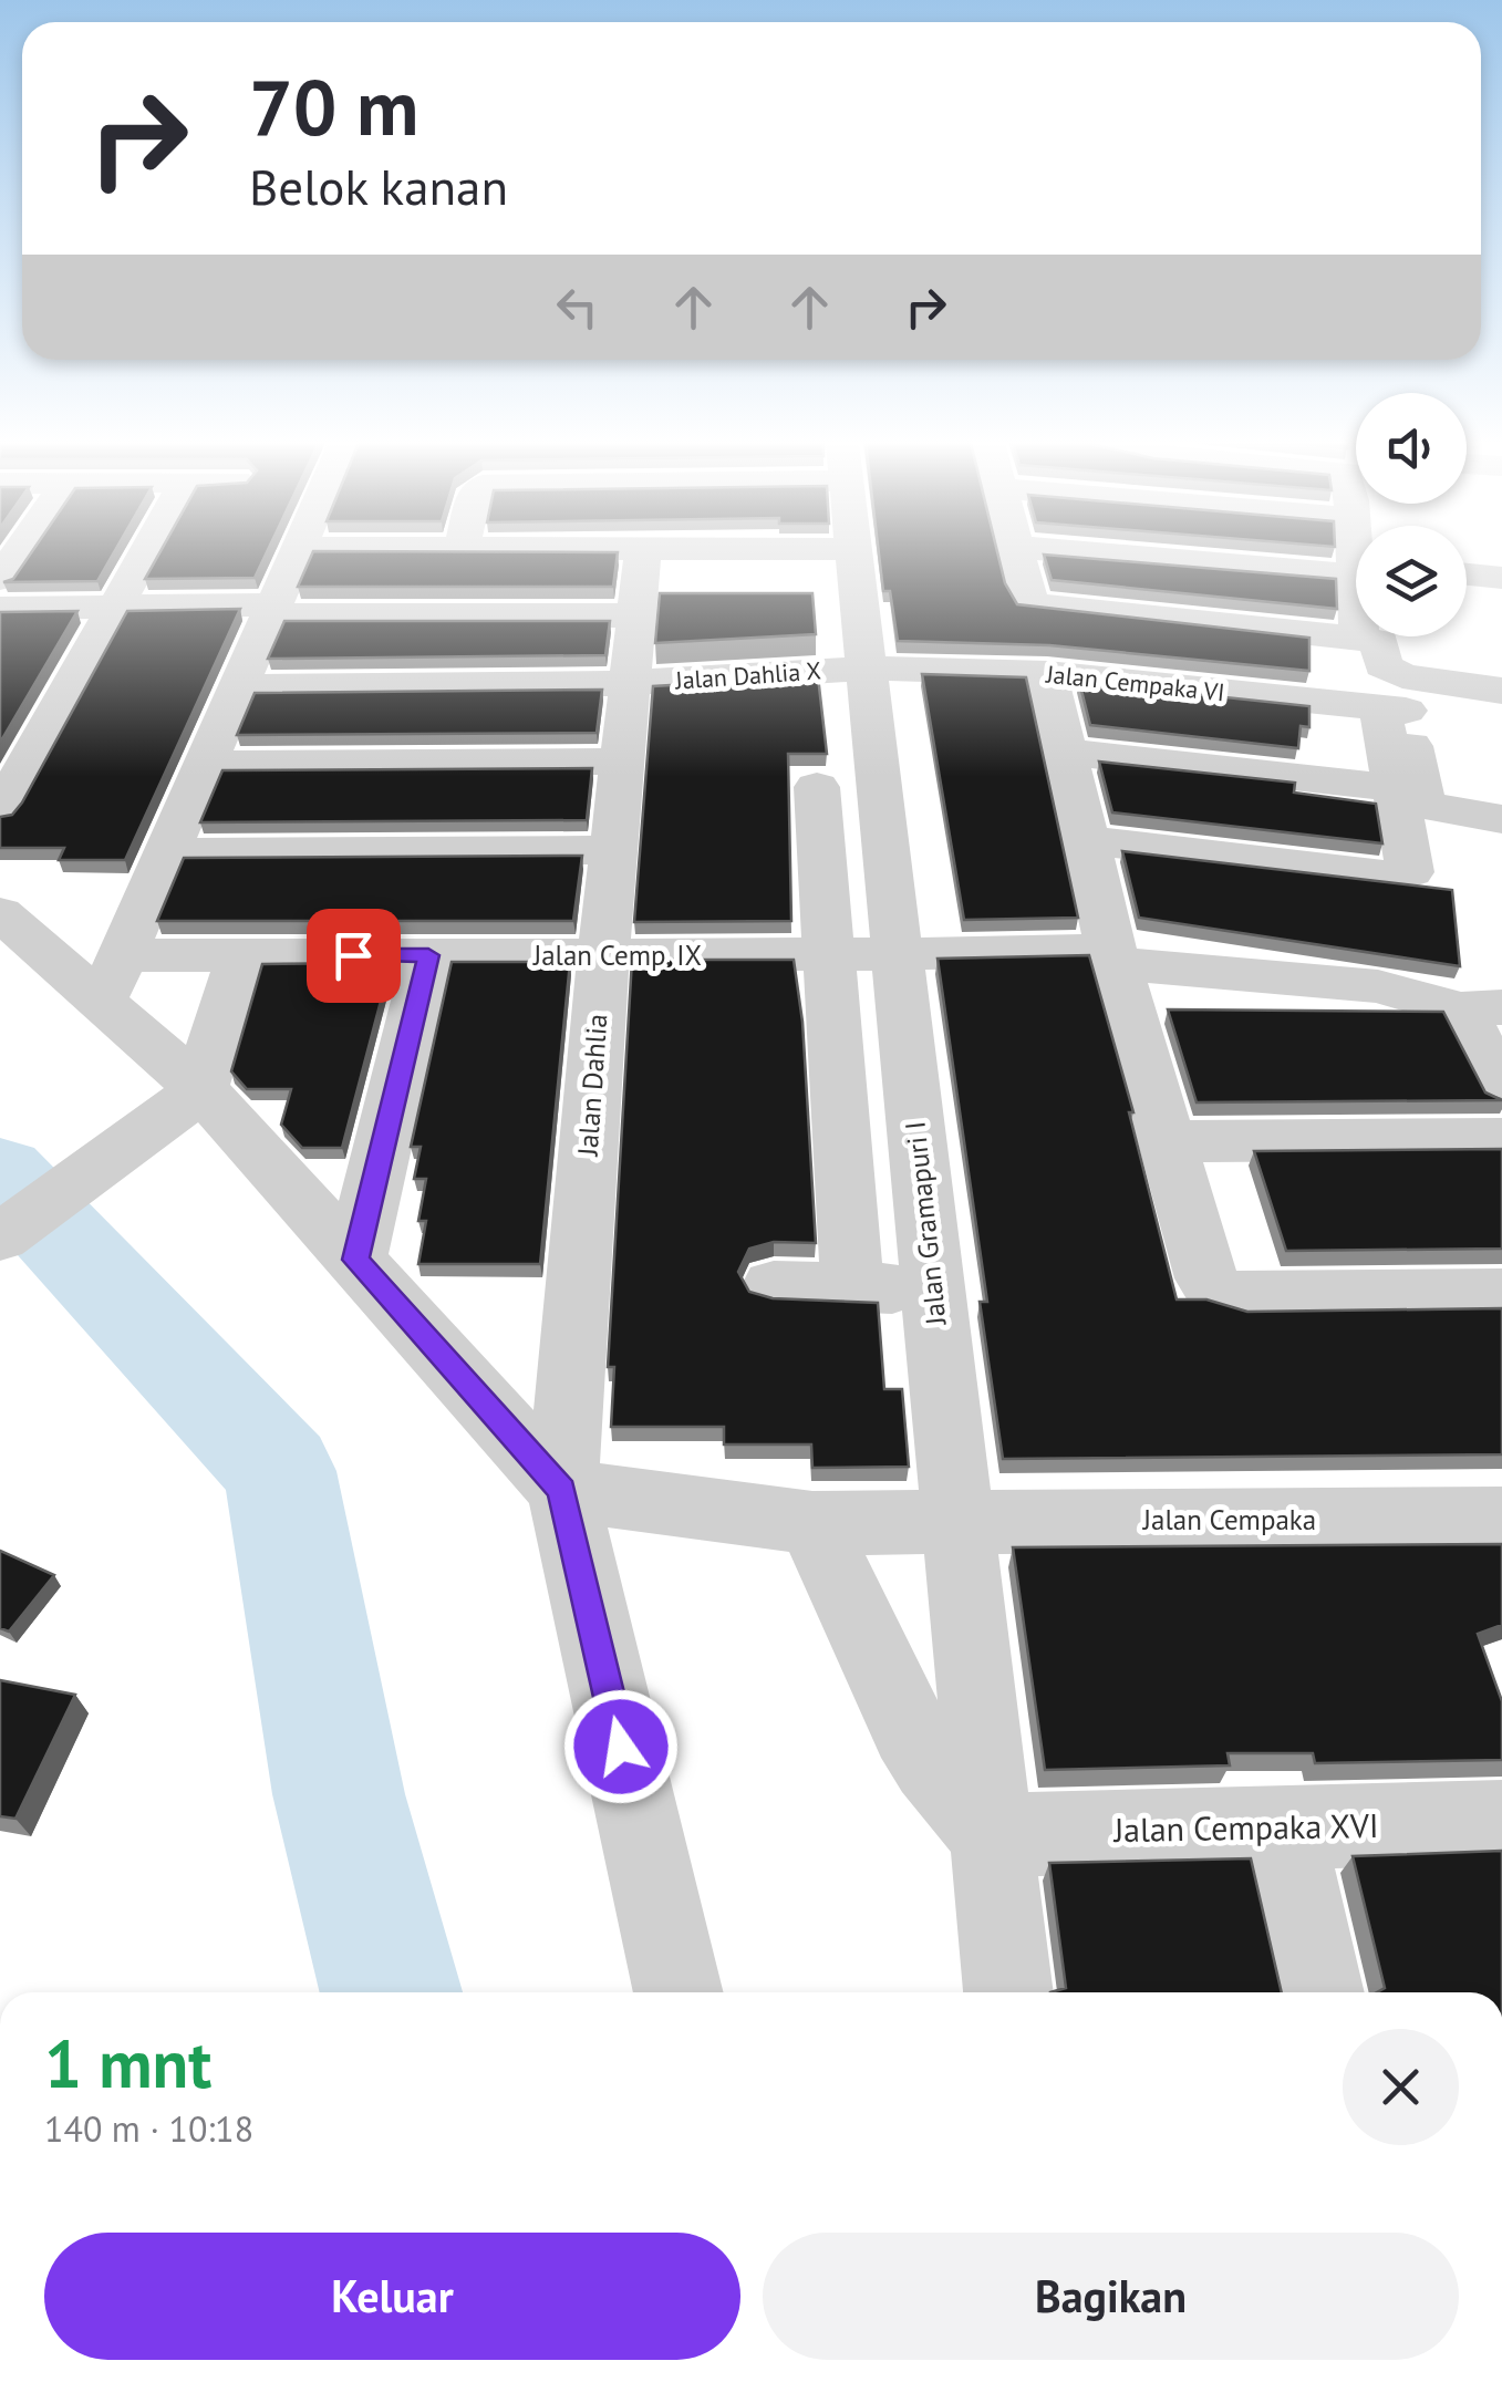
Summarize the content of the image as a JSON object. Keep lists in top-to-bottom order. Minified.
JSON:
{"streets":{"street":["Jalan Dahlia X","Jalan Cempaka VI","Jalan Cemp. IX","Jalan Dahlia","Jalan Gramapuri I","Jalan Cempaka","Jalan Cempaka XVI"]},"crossings":[["Jalan Dahlia X","Jalan Cempaka VI"],["Jalan Dahlia X","Jalan Dahlia"],["Jalan Dahlia X","Jalan Gramapuri I"],["Jalan Cempaka VI","Jalan Gramapuri I"],["Jalan Cemp. IX","Jalan Dahlia"],["Jalan Cemp. IX","Jalan Gramapuri I"],["Jalan Dahlia","Jalan Cempaka"],["Jalan Gramapuri I","Jalan Cempaka"],["Jalan Gramapuri I","Jalan Cempaka XVI"]],"page":{"turn":["70 m","Belok kanan"],"heading":["1 mnt","140 m · 10:18"],"buttons":["Keluar","Bagikan"]}}
